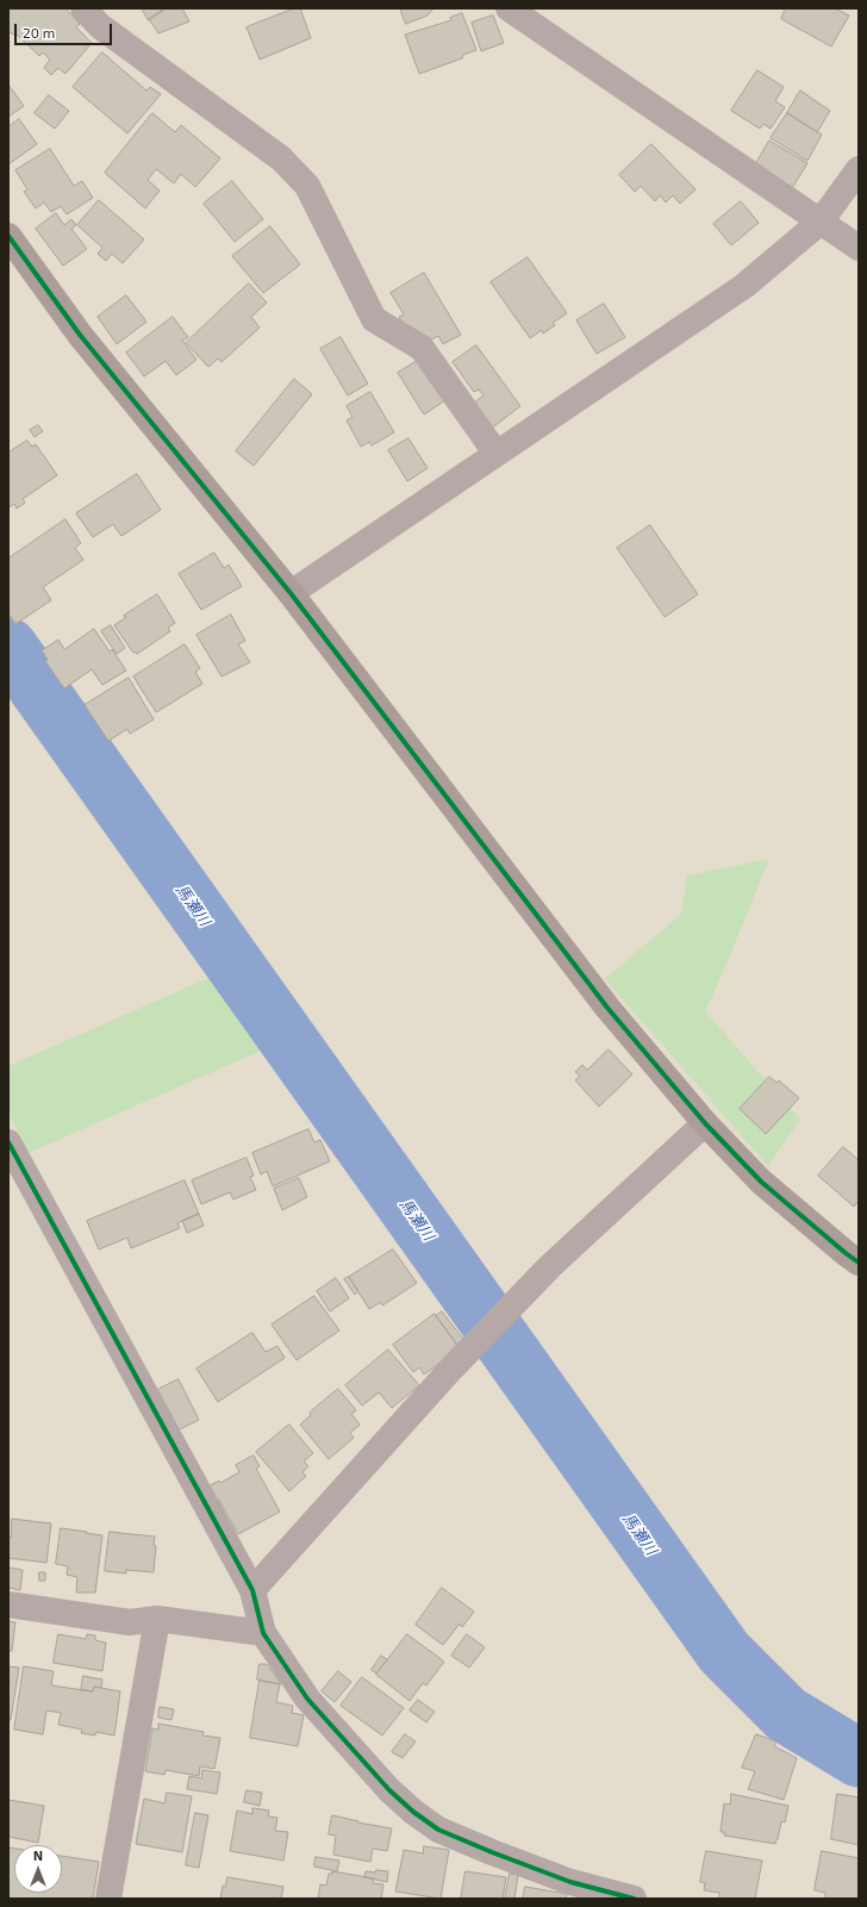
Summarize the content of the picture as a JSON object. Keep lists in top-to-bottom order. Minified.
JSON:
{"water":["馬瀬川"],"scale_bar":"20 m","north":"top"}
